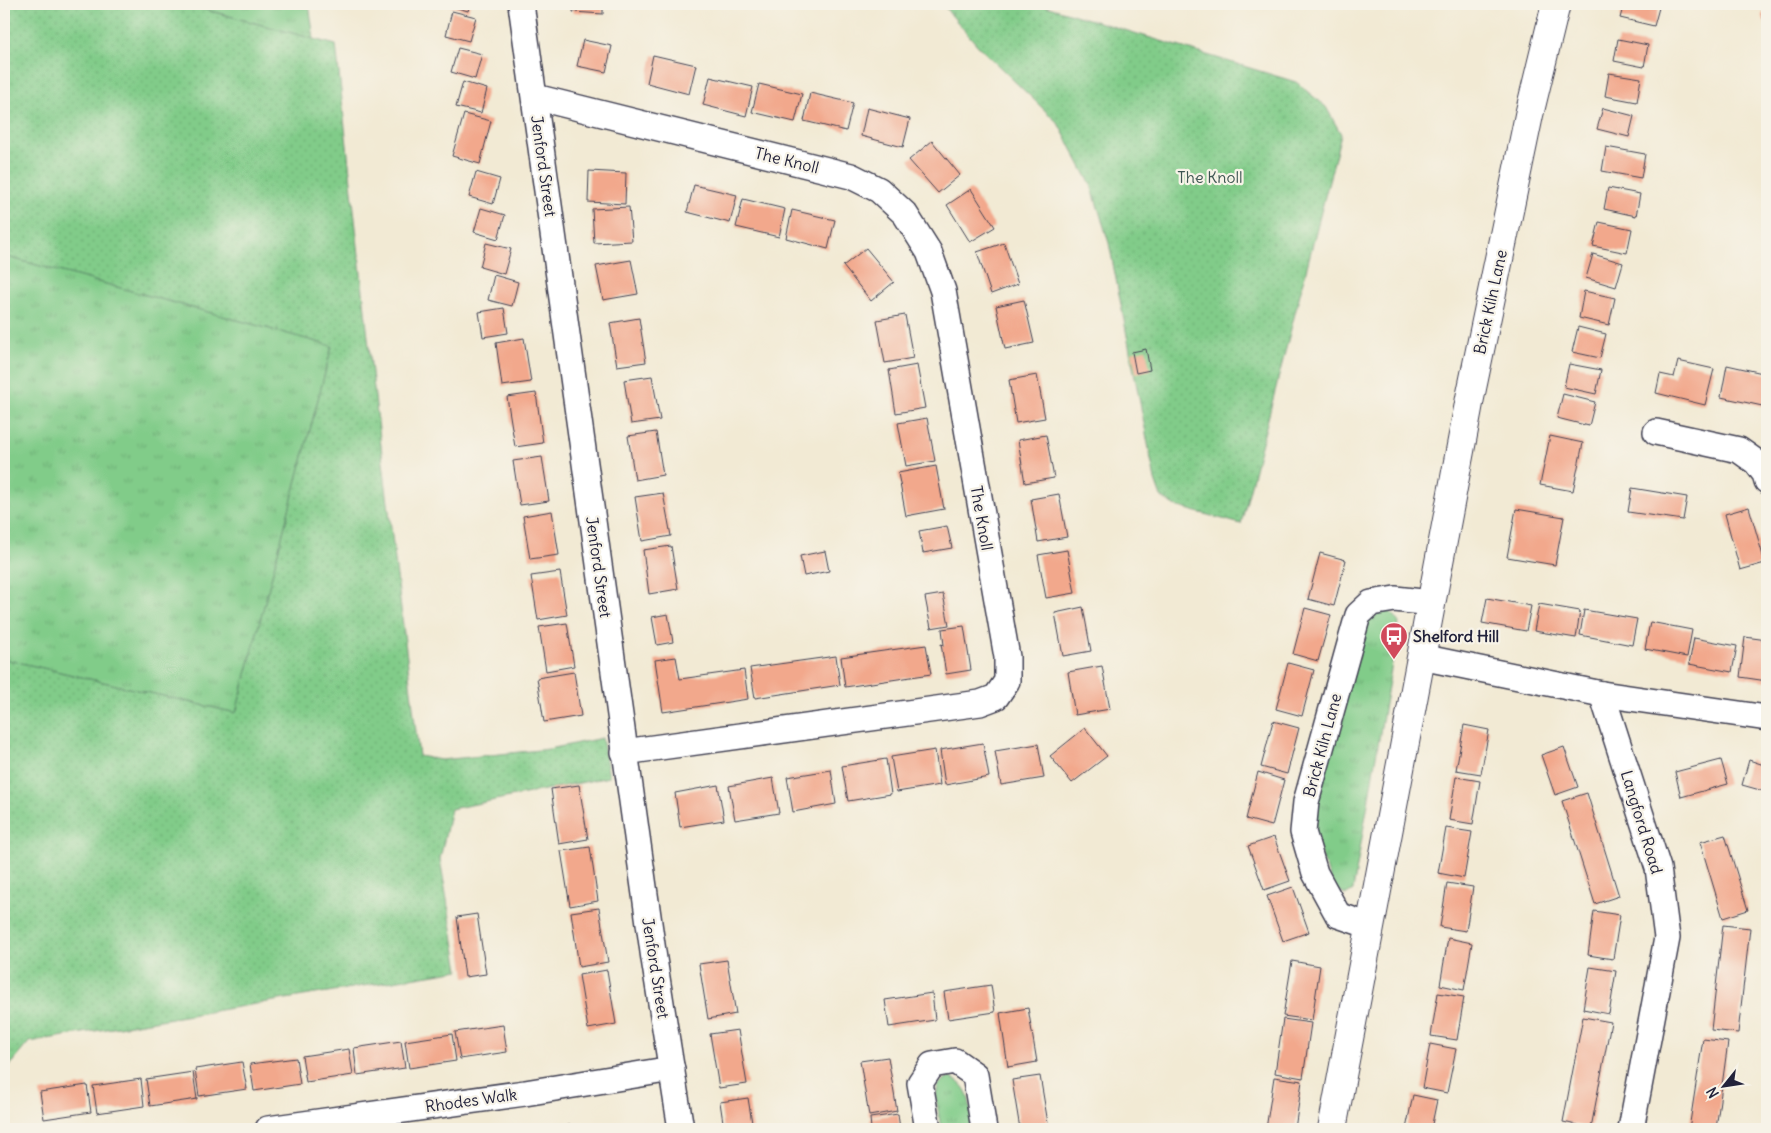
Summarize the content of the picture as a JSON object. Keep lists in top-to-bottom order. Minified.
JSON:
{"streets":{"street":["The Knoll","Jenford Street","Brick Kiln Lane","Langford Road","Rhodes Walk"]},"crossings":[["The Knoll","Jenford Street"],["Jenford Street","Rhodes Walk"]],"parks":["The Knoll"],"places":{"bus stop":["Shelford Hill"]},"north":"bottom left"}
